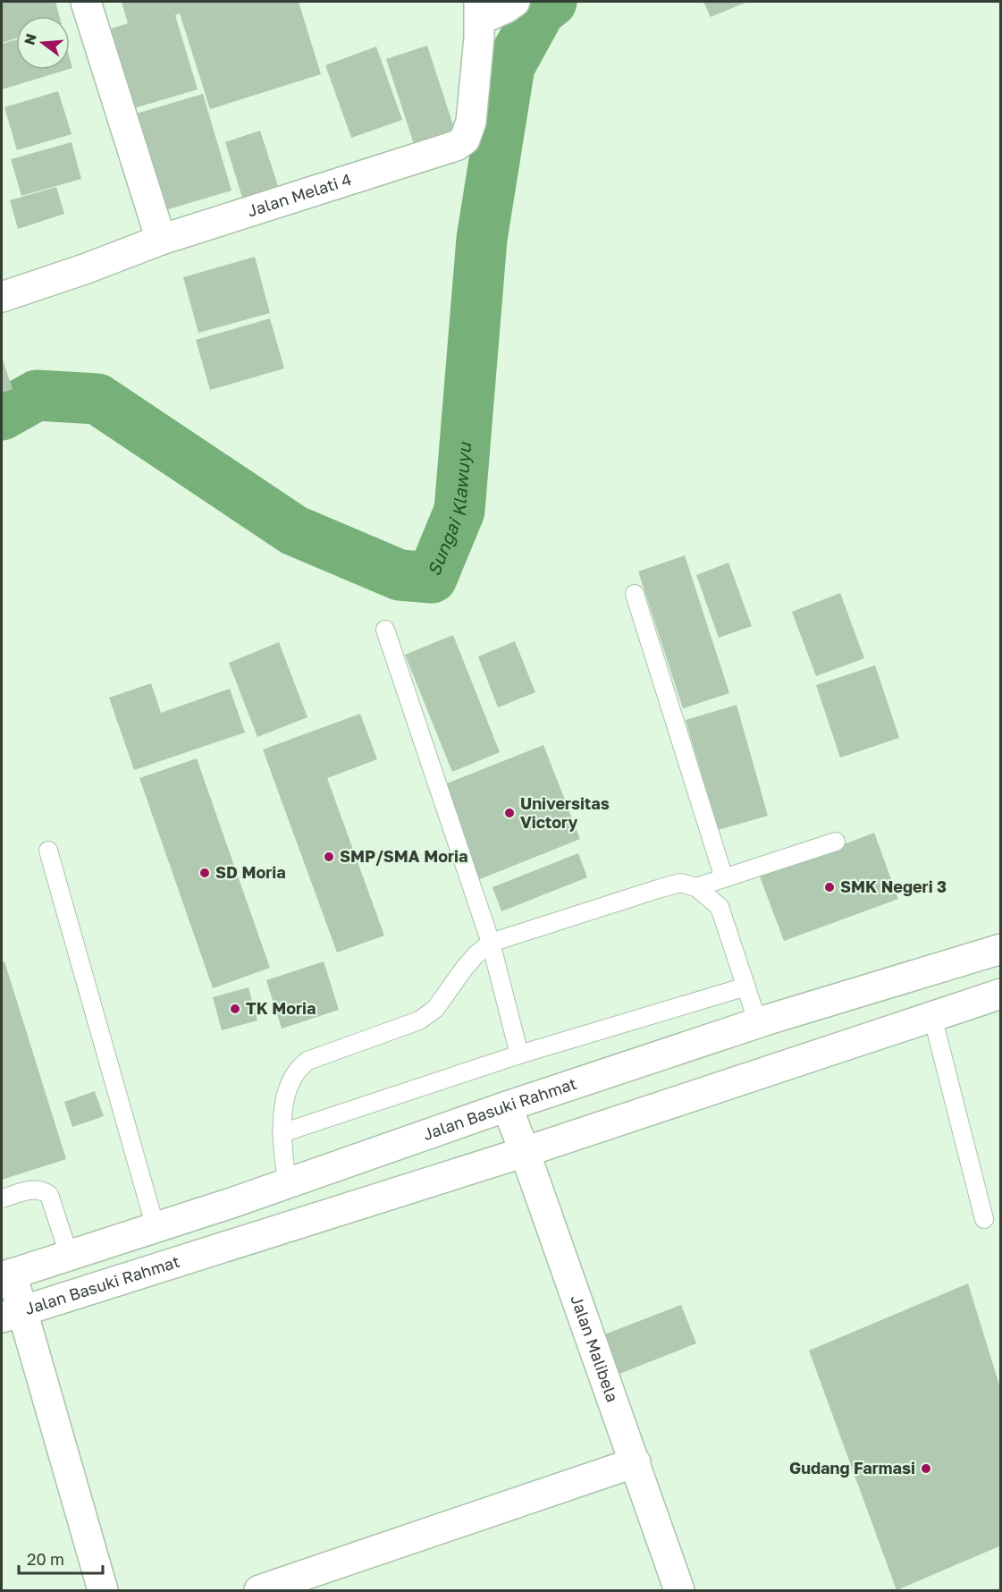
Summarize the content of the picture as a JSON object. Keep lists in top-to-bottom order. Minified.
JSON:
{"streets":{"main road":["Jalan Melati 4","Jalan Basuki Rahmat","Jalan Malibela"]},"crossings":[["Jalan Basuki Rahmat","Jalan Malibela"]],"water":["Sungai Klawuyu"],"places":["Universitas Victory","SMP/SMA Moria","SD Moria","SMK Negeri 3","TK Moria","Gudang Farmasi"],"scale_bar":"20 m","north":"left"}
